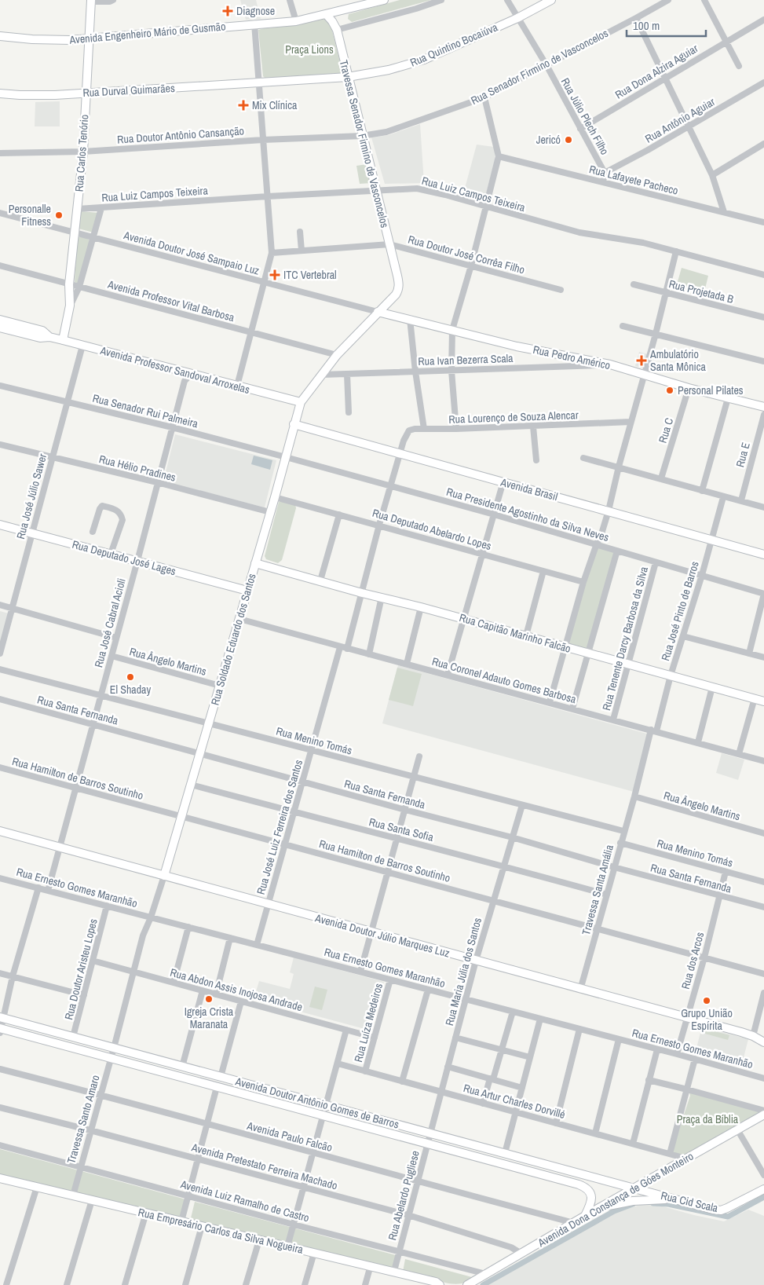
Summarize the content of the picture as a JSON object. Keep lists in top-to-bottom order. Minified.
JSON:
{"streets":{"street":["Avenida Engenheiro Mário de Gusmão","Rua Quintino Bocaiúva","Rua Senador Firmino de Vasconcelos","Rua Dona Alzira Aguiar","Rua Durval Guimarães","Rua Júlio Plech Filho","Rua Antônio Aguiar","Rua Doutor Antônio Cansanção","Travessa Senador Firmino de Vasconcelos","Rua Carlos Tenório","Rua Lafayete Pacheco","Rua Luiz Campos Teixeira","Avenida Doutor José Sampaio Luz","Rua Doutor José Corrêa Filho","Rua Projetada B","Avenida Professor Vital Barbosa","Rua Pedro Américo","Rua Ivan Bezerra Scala","Avenida Professor Sandoval Arroxelas","Rua Senador Rui Palmeira","Rua Lourenço de Souza Alencar","Rua C","Rua E","Rua Hélio Pradines","Avenida Brasil","Rua José Júlio Sawer","Rua Presidente Agostinho da Silva Neves","Rua Deputado Abelardo Lopes","Rua Deputado José Lages","Rua José Pinto de Barros","Rua José Cabral Acioli","Rua Capitão Marinho Falcão","Rua Tenente Darcy Barbosa da Silva","Rua Soldado Eduardo dos Santos","Rua Ângelo Martins","Rua Coronel Adauto Gomes Barbosa","Rua Santa Fernanda","Rua Menino Tomás","Rua Hamilton de Barros Soutinho","Rua José Luiz Ferreira dos Santos","Rua Santa Sofia","Rua Ernesto Gomes Maranhão","Travessa Santa Amália","Avenida Doutor Júlio Marques Luz","Rua dos Arcos","Rua Doutor Aristeu Lopes","Rua Maria Júlia dos Santos","Rua Abdon Assis Inojosa Andrade","Rua Luíza Medeiros","Rua Artur Charles Dorvillé","Avenida Doutor Antônio Gomes de Barros","Travessa Santo Amaro","Avenida Paulo Falcão","Avenida Pretestato Ferreira Machado","Rua Abelardo Pugliese","Avenida Dona Constança de Góes Monteiro","Avenida Luiz Ramalho de Castro","Rua Cid Scala","Rua Empresário Carlos da Silva Nogueira"]},"crossings":[["Avenida Engenheiro Mário de Gusmão","Travessa Senador Firmino de Vasconcelos"],["Avenida Engenheiro Mário de Gusmão","Rua Carlos Tenório"],["Rua Quintino Bocaiúva","Rua Durval Guimarães"],["Rua Quintino Bocaiúva","Rua Júlio Plech Filho"],["Rua Quintino Bocaiúva","Travessa Senador Firmino de Vasconcelos"],["Rua Senador Firmino de Vasconcelos","Rua Júlio Plech Filho"],["Rua Senador Firmino de Vasconcelos","Rua Doutor Antônio Cansanção"],["Rua Senador Firmino de Vasconcelos","Travessa Senador Firmino de Vasconcelos"],["Rua Dona Alzira Aguiar","Rua Júlio Plech Filho"],["Rua Durval Guimarães","Rua Carlos Tenório"],["Rua Júlio Plech Filho","Rua Antônio Aguiar"],["Rua Doutor Antônio Cansanção","Travessa Senador Firmino de Vasconcelos"],["Rua Doutor Antônio Cansanção","Rua Carlos Tenório"],["Travessa Senador Firmino de Vasconcelos","Rua Luiz Campos Teixeira"],["Travessa Senador Firmino de Vasconcelos","Avenida Doutor José Sampaio Luz"],["Travessa Senador Firmino de Vasconcelos","Rua Doutor José Corrêa Filho"],["Travessa Senador Firmino de Vasconcelos","Rua Pedro Américo"],["Rua Carlos Tenório","Rua Luiz Campos Teixeira"],["Rua Carlos Tenório","Avenida Doutor José Sampaio Luz"],["Rua Carlos Tenório","Avenida Professor Vital Barbosa"],["Rua Carlos Tenório","Avenida Professor Sandoval Arroxelas"],["Avenida Doutor José Sampaio Luz","Rua Pedro Américo"],["Rua Pedro Américo","Rua Ivan Bezerra Scala"],["Rua Pedro Américo","Rua C"],["Avenida Professor Sandoval Arroxelas","Rua José Júlio Sawer"],["Avenida Professor Sandoval Arroxelas","Rua Soldado Eduardo dos Santos"],["Rua Senador Rui Palmeira","Rua José Júlio Sawer"],["Rua Senador Rui Palmeira","Rua Presidente Agostinho da Silva Neves"],["Rua Senador Rui Palmeira","Rua José Cabral Acioli"],["Rua Senador Rui Palmeira","Rua Soldado Eduardo dos Santos"],["Rua Lourenço de Souza Alencar","Avenida Brasil"],["Rua Hélio Pradines","Rua José Júlio Sawer"],["Rua Hélio Pradines","Rua José Cabral Acioli"],["Rua Hélio Pradines","Rua Soldado Eduardo dos Santos"],["Avenida Brasil","Rua José Pinto de Barros"],["Avenida Brasil","Rua Soldado Eduardo dos Santos"],["Rua José Júlio Sawer","Rua Deputado José Lages"],["Rua Presidente Agostinho da Silva Neves","Rua José Pinto de Barros"],["Rua Presidente Agostinho da Silva Neves","Rua Tenente Darcy Barbosa da Silva"],["Rua Presidente Agostinho da Silva Neves","Rua Soldado Eduardo dos Santos"],["Rua Deputado Abelardo Lopes","Rua Soldado Eduardo dos Santos"],["Rua Deputado José Lages","Rua José Cabral Acioli"],["Rua Deputado José Lages","Rua Soldado Eduardo dos Santos"],["Rua José Pinto de Barros","Rua Capitão Marinho Falcão"],["Rua José Pinto de Barros","Rua Ângelo Martins"],["Rua José Pinto de Barros","Rua Coronel Adauto Gomes Barbosa"],["Rua José Pinto de Barros","Travessa Santa Amália"],["Rua José Cabral Acioli","Rua Ângelo Martins"],["Rua José Cabral Acioli","Rua Santa Fernanda"],["Rua José Cabral Acioli","Rua Menino Tomás"],["Rua José Cabral Acioli","Rua Hamilton de Barros Soutinho"],["Rua José Cabral Acioli","Rua Ernesto Gomes Maranhão"],["Rua José Cabral Acioli","Avenida Doutor Júlio Marques Luz"],["Rua Capitão Marinho Falcão","Rua Tenente Darcy Barbosa da Silva"],["Rua Capitão Marinho Falcão","Rua Soldado Eduardo dos Santos"],["Rua Tenente Darcy Barbosa da Silva","Rua Coronel Adauto Gomes Barbosa"],["Rua Soldado Eduardo dos Santos","Rua Ângelo Martins"],["Rua Soldado Eduardo dos Santos","Rua Coronel Adauto Gomes Barbosa"],["Rua Soldado Eduardo dos Santos","Rua Santa Fernanda"],["Rua Soldado Eduardo dos Santos","Rua Menino Tomás"],["Rua Soldado Eduardo dos Santos","Rua Hamilton de Barros Soutinho"],["Rua Soldado Eduardo dos Santos","Rua Santa Sofia"],["Rua Soldado Eduardo dos Santos","Avenida Doutor Júlio Marques Luz"],["Rua Soldado Eduardo dos Santos","Travessa Santo Amaro"],["Rua Ângelo Martins","Travessa Santa Amália"],["Rua Coronel Adauto Gomes Barbosa","Rua José Luiz Ferreira dos Santos"],["Rua Santa Fernanda","Rua José Luiz Ferreira dos Santos"],["Rua Santa Fernanda","Travessa Santa Amália"],["Rua Santa Fernanda","Rua dos Arcos"],["Rua Santa Fernanda","Rua Maria Júlia dos Santos"],["Rua Menino Tomás","Rua José Luiz Ferreira dos Santos"],["Rua Menino Tomás","Travessa Santa Amália"],["Rua Menino Tomás","Rua dos Arcos"],["Rua Menino Tomás","Rua Maria Júlia dos Santos"],["Rua Hamilton de Barros Soutinho","Rua José Luiz Ferreira dos Santos"],["Rua Hamilton de Barros Soutinho","Travessa Santa Amália"],["Rua Hamilton de Barros Soutinho","Rua dos Arcos"],["Rua Hamilton de Barros Soutinho","Rua Maria Júlia dos Santos"],["Rua José Luiz Ferreira dos Santos","Rua Santa Sofia"],["Rua José Luiz Ferreira dos Santos","Rua Ernesto Gomes Maranhão"],["Rua José Luiz Ferreira dos Santos","Avenida Doutor Júlio Marques Luz"],["Rua Santa Sofia","Travessa Santa Amália"],["Rua Santa Sofia","Rua Maria Júlia dos Santos"],["Rua Ernesto Gomes Maranhão","Rua dos Arcos"],["Rua Ernesto Gomes Maranhão","Rua Doutor Aristeu Lopes"],["Rua Ernesto Gomes Maranhão","Rua Maria Júlia dos Santos"],["Rua Ernesto Gomes Maranhão","Rua Luíza Medeiros"],["Rua Ernesto Gomes Maranhão","Travessa Santo Amaro"],["Travessa Santa Amália","Avenida Doutor Júlio Marques Luz"],["Avenida Doutor Júlio Marques Luz","Rua dos Arcos"],["Avenida Doutor Júlio Marques Luz","Rua Maria Júlia dos Santos"],["Avenida Doutor Júlio Marques Luz","Travessa Santo Amaro"],["Rua Doutor Aristeu Lopes","Rua Abdon Assis Inojosa Andrade"],["Rua Doutor Aristeu Lopes","Avenida Doutor Antônio Gomes de Barros"],["Rua Maria Júlia dos Santos","Rua Artur Charles Dorvillé"],["Rua Maria Júlia dos Santos","Avenida Doutor Antônio Gomes de Barros"],["Rua Maria Júlia dos Santos","Rua Abelardo Pugliese"],["Rua Abdon Assis Inojosa Andrade","Rua Luíza Medeiros"],["Rua Abdon Assis Inojosa Andrade","Travessa Santo Amaro"],["Rua Luíza Medeiros","Rua Artur Charles Dorvillé"],["Rua Artur Charles Dorvillé","Avenida Dona Constança de Góes Monteiro"],["Avenida Doutor Antônio Gomes de Barros","Travessa Santo Amaro"],["Avenida Doutor Antônio Gomes de Barros","Rua Abelardo Pugliese"],["Avenida Doutor Antônio Gomes de Barros","Avenida Dona Constança de Góes Monteiro"],["Avenida Doutor Antônio Gomes de Barros","Rua Cid Scala"],["Travessa Santo Amaro","Avenida Paulo Falcão"],["Travessa Santo Amaro","Avenida Pretestato Ferreira Machado"],["Travessa Santo Amaro","Avenida Luiz Ramalho de Castro"],["Travessa Santo Amaro","Rua Empresário Carlos da Silva Nogueira"],["Avenida Paulo Falcão","Rua Abelardo Pugliese"],["Avenida Paulo Falcão","Avenida Dona Constança de Góes Monteiro"],["Avenida Pretestato Ferreira Machado","Rua Abelardo Pugliese"],["Avenida Pretestato Ferreira Machado","Avenida Dona Constança de Góes Monteiro"],["Rua Abelardo Pugliese","Avenida Luiz Ramalho de Castro"],["Rua Abelardo Pugliese","Rua Empresário Carlos da Silva Nogueira"],["Avenida Dona Constança de Góes Monteiro","Avenida Luiz Ramalho de Castro"],["Avenida Dona Constança de Góes Monteiro","Rua Cid Scala"]],"parks":["Praça Lions","Praça da Bíblia"],"places":{"health":["Diagnose","Mix Clínica","ITC Vertebral","Ambulatório Santa Mônica"],"other":["Jericó","Personalle Fitness","Personal Pilates","El Shaday","Igreja Crista Maranata","Grupo União Espírita"]},"scale_bar":"100 m"}
